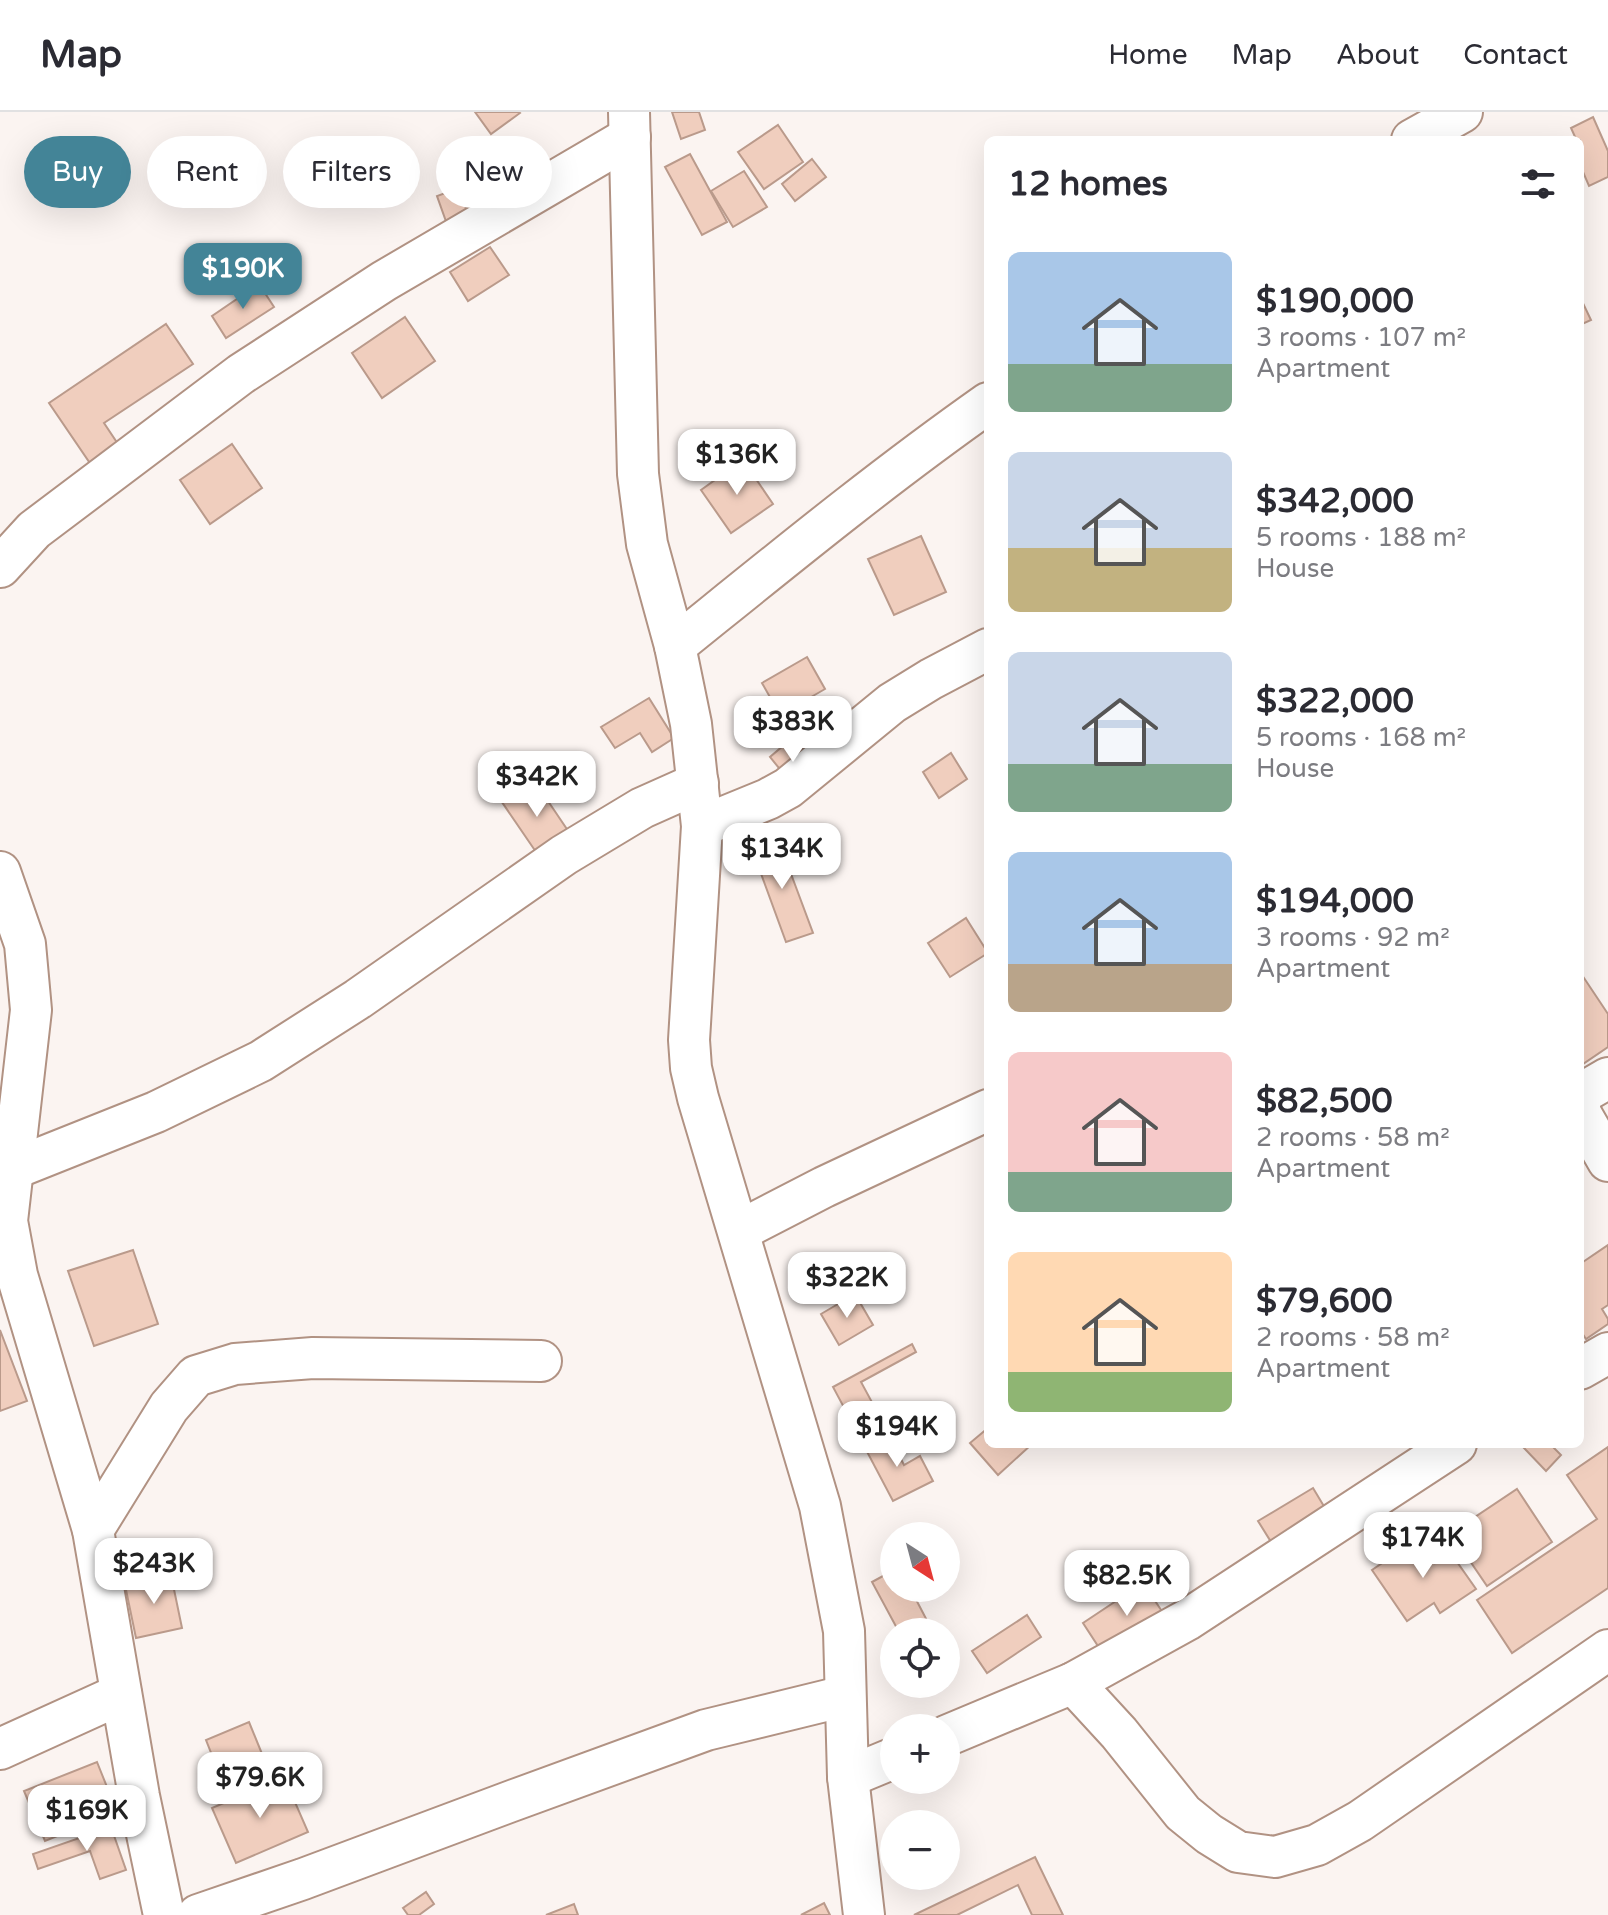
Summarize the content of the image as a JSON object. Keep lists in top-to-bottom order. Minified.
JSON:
{"north":"bottom right","page":{"header":"Map","nav":["Home","Map","About","Contact"],"chip":["Buy","Rent","Filters","New"],"heading":"12 homes","list":[{"name":"$190,000","note":"3 rooms · 107 m² · Apartment"},{"name":"$342,000","note":"5 rooms · 188 m² · House"},{"name":"$322,000","note":"5 rooms · 168 m² · House"},{"name":"$194,000","note":"3 rooms · 92 m² · Apartment"},{"name":"$82,500","note":"2 rooms · 58 m² · Apartment"},{"name":"$79,600","note":"2 rooms · 58 m² · Apartment"}],"price":["$190K","$136K","$383K","$342K","$134K","$322K","$194K","$174K","$243K","$82.5K","$79.6K","$169K"],"map_buttons":["+","−"]}}
